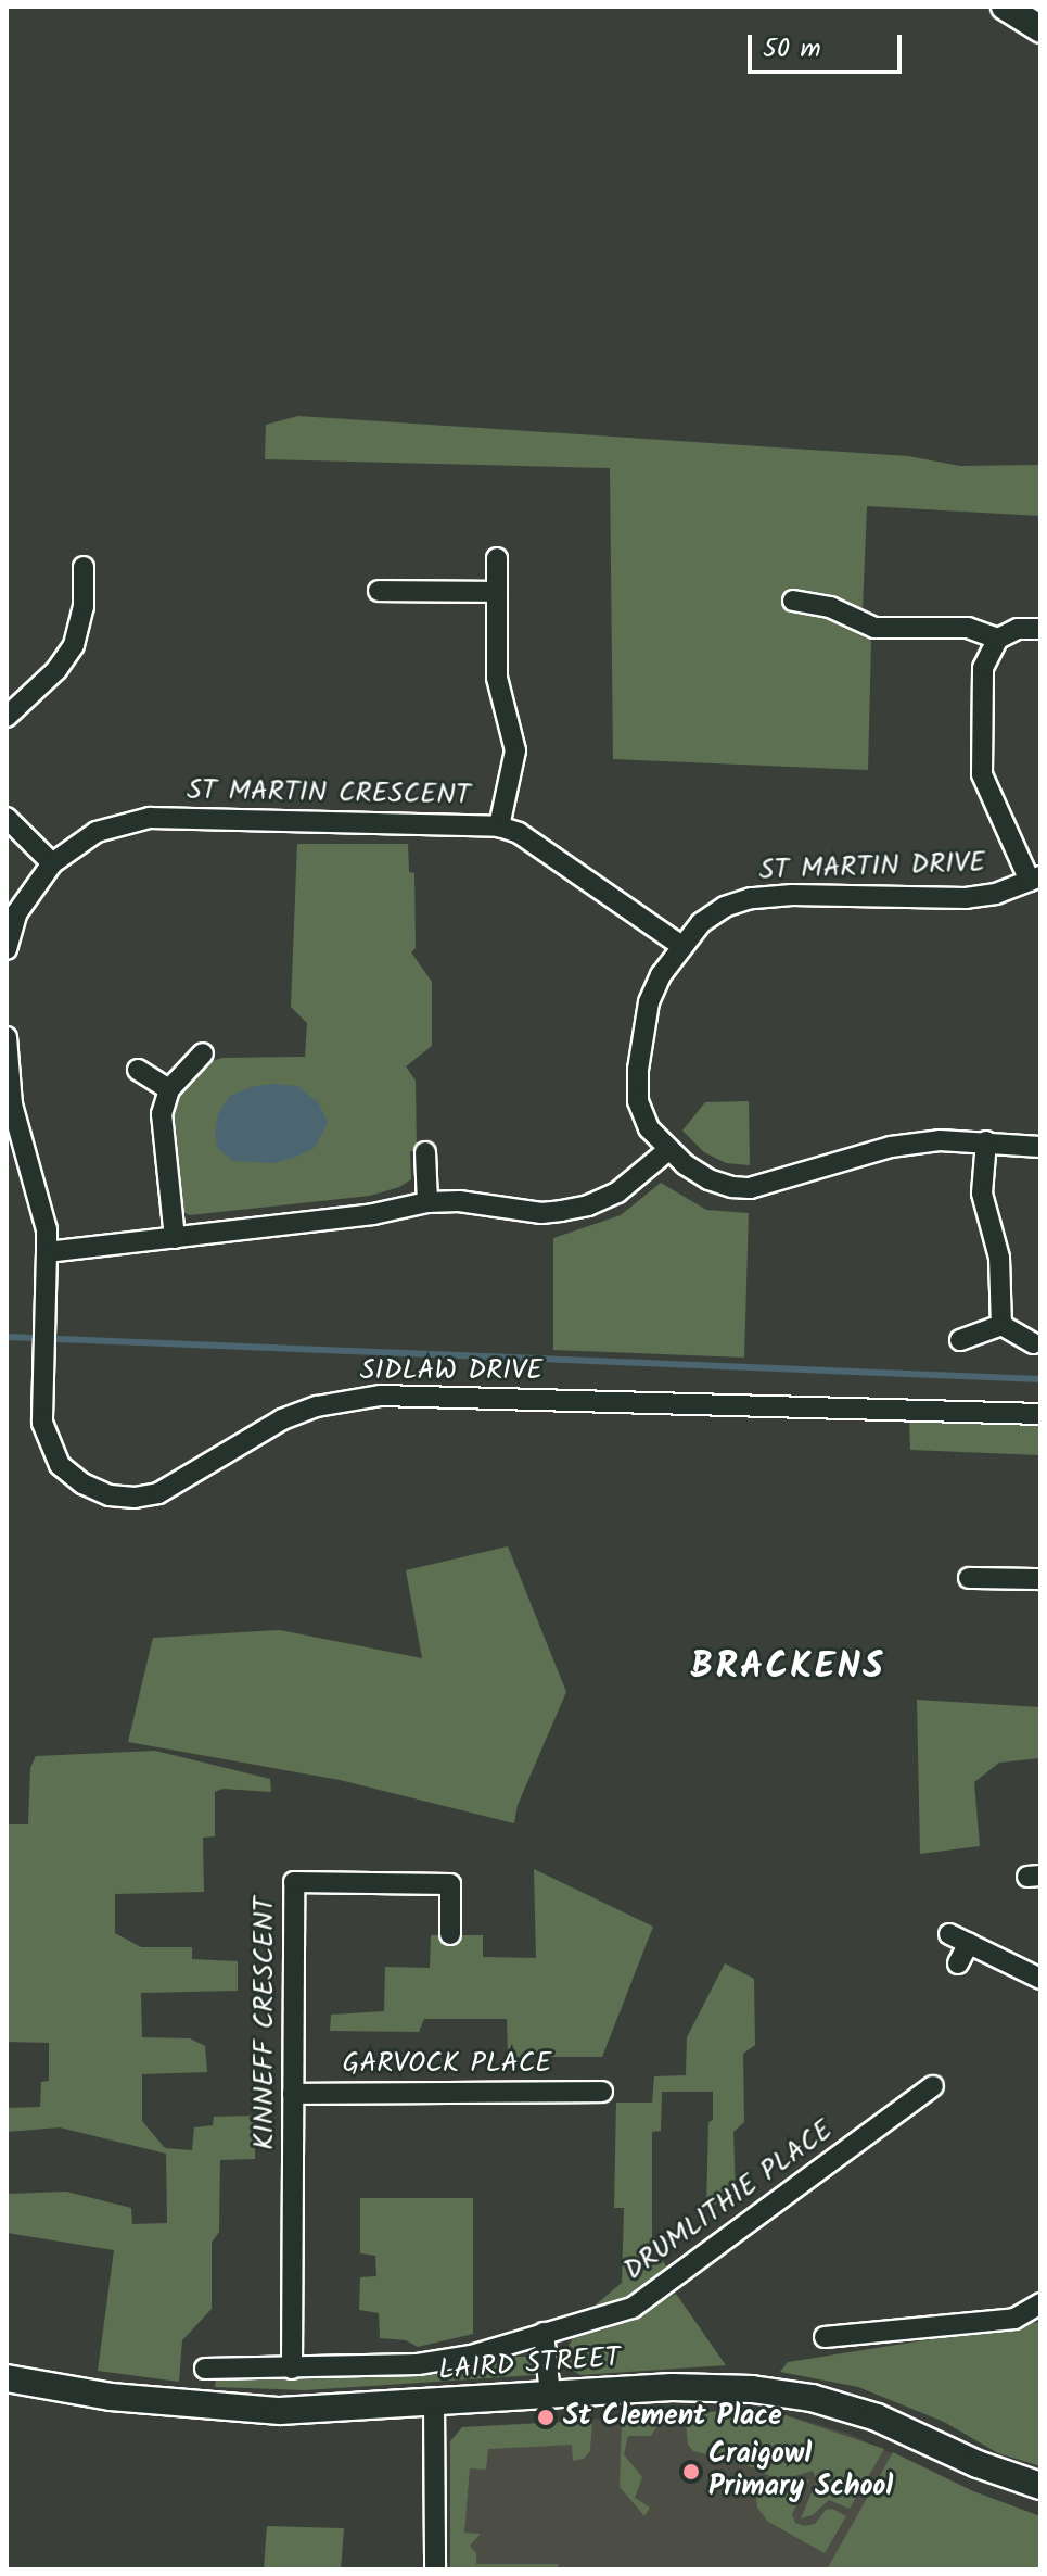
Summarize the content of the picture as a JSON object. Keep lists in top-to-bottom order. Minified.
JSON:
{"streets":{"street":["ST MARTIN CRESCENT","ST MARTIN DRIVE","SIDLAW DRIVE","KINNEFF CRESCENT","GARVOCK PLACE","DRUMLITHIE PLACE","LAIRD STREET"]},"crossings":[["ST MARTIN CRESCENT","ST MARTIN DRIVE"],["KINNEFF CRESCENT","GARVOCK PLACE"],["KINNEFF CRESCENT","DRUMLITHIE PLACE"]],"districts":["BRACKENS"],"places":["St Clement Place","Craigowl Primary School"],"scale_bar":"50 m"}
